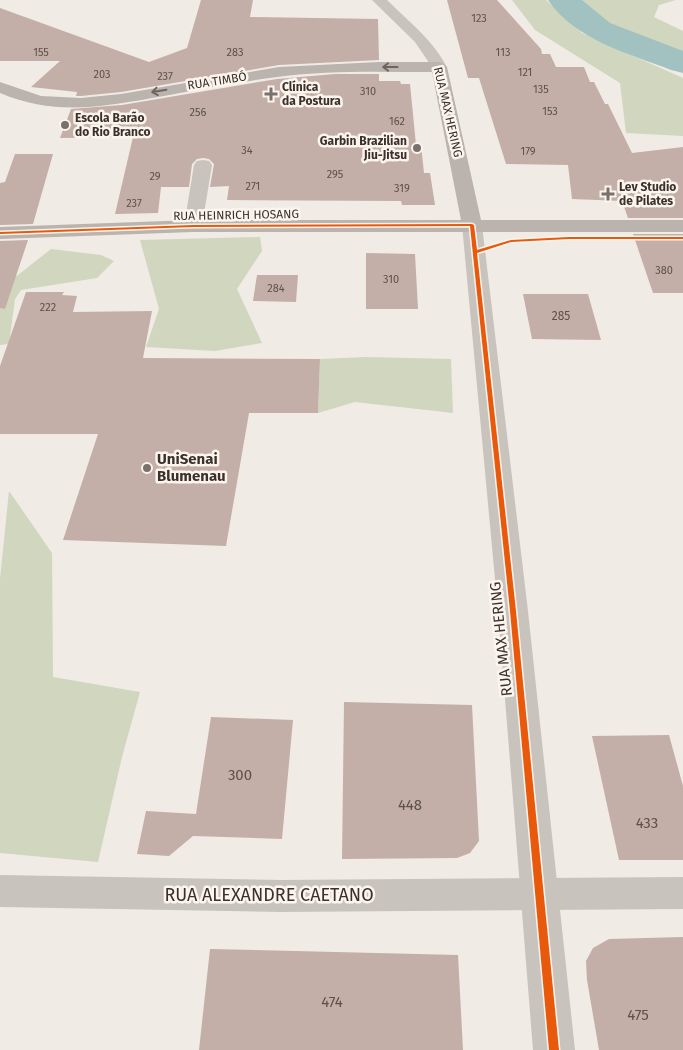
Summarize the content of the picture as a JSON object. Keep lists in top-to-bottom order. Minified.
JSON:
{"streets":{"main road":["RUA TIMBÓ","RUA MAX HERING","RUA HEINRICH HOSANG"],"street":["RUA ALEXANDRE CAETANO"]},"crossings":[["RUA TIMBÓ","RUA MAX HERING"],["RUA MAX HERING","RUA HEINRICH HOSANG"],["RUA MAX HERING","RUA ALEXANDRE CAETANO"]],"one_way":["RUA TIMBÓ"],"places":{"health":["Clínica da Postura","Lev Studio de Pilates"],"other":["Escola Barão do Rio Branco","Garbin Brazilian Jiu-Jitsu","UniSenai Blumenau"]},"house_numbers":["123","155","283","113","121","203","237","135","310","153","256","162","34","179","295","29","271","319","237","380","310","284","222","285","300","448","433","474","475"]}
